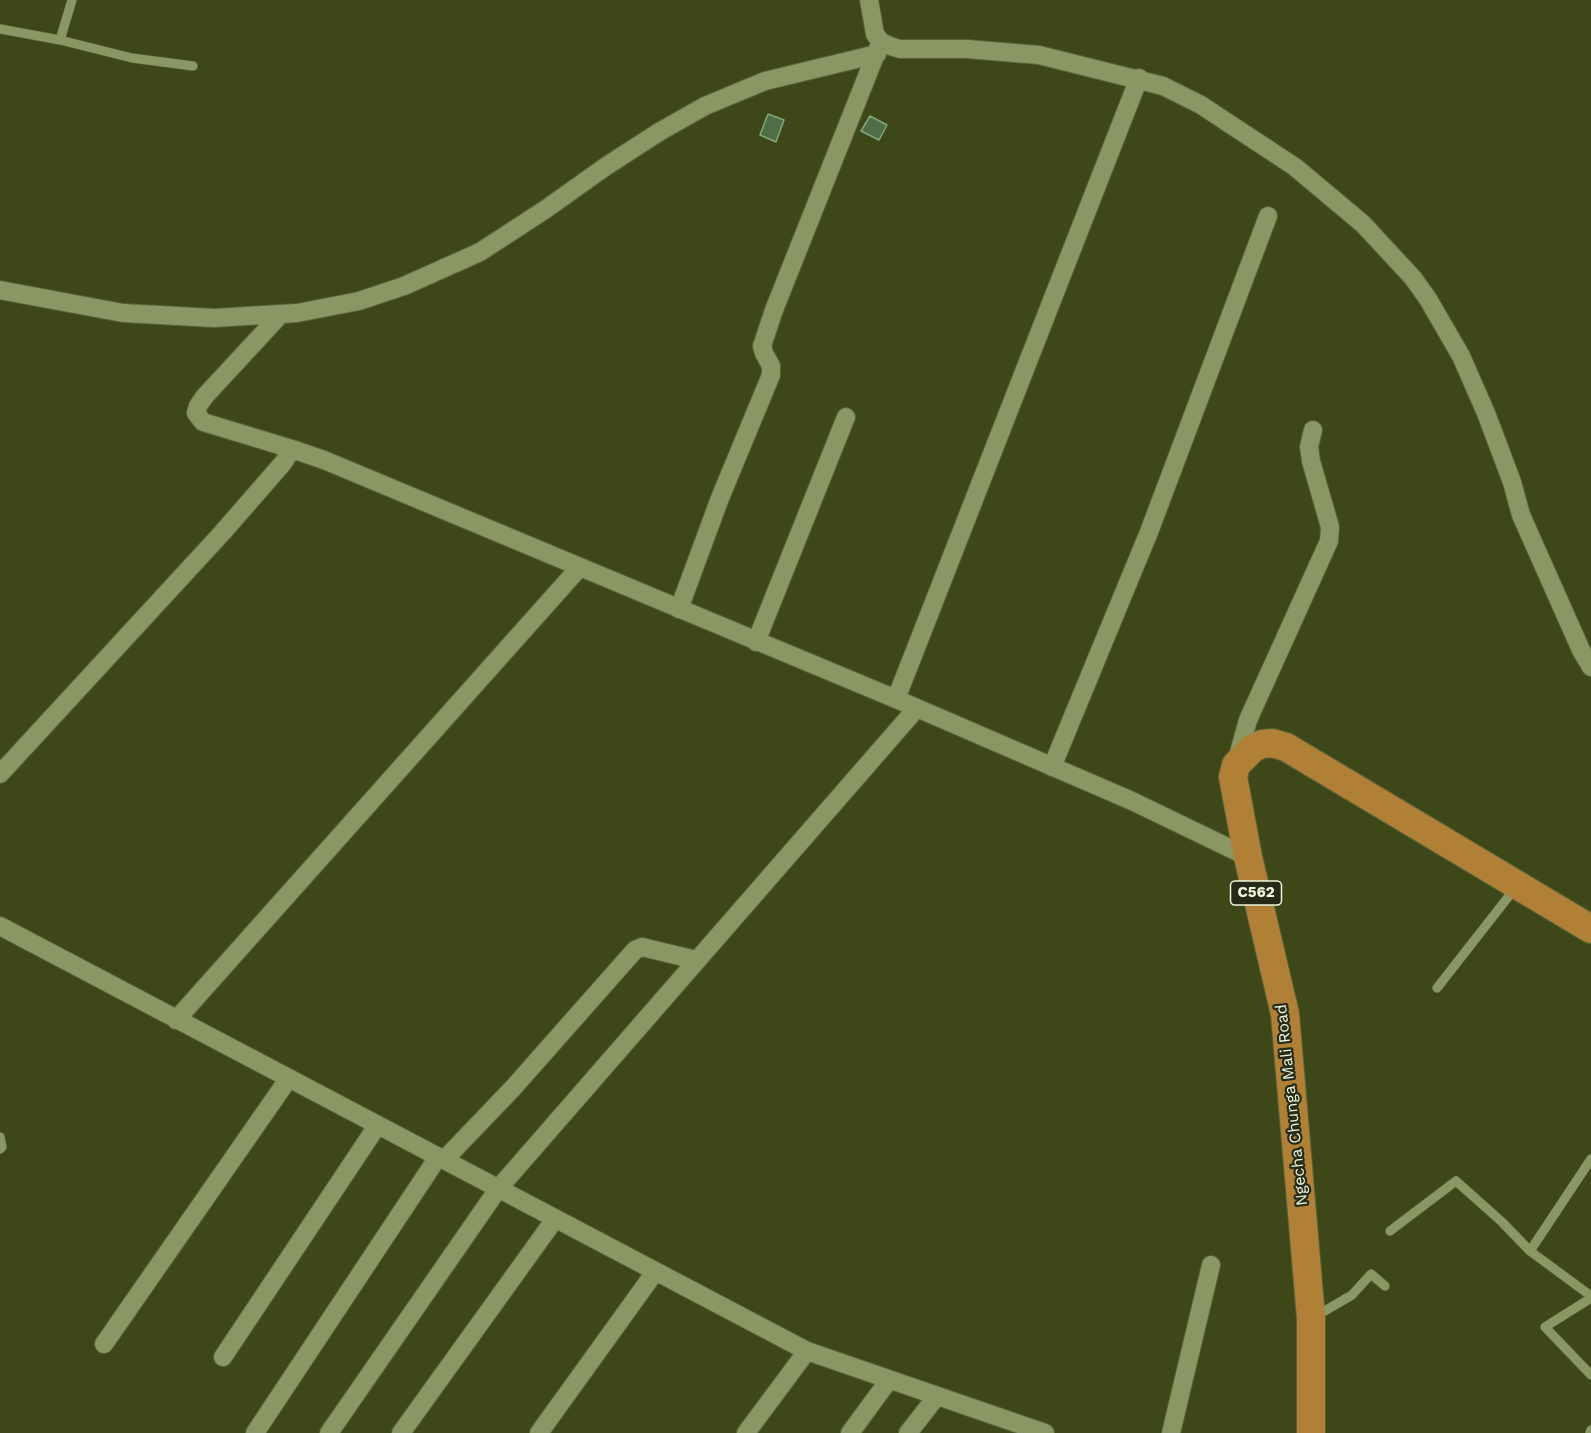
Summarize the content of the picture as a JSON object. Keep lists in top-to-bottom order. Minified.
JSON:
{"streets":{"main road":["C562","Ngecha Chunga Mali Road"]}}
